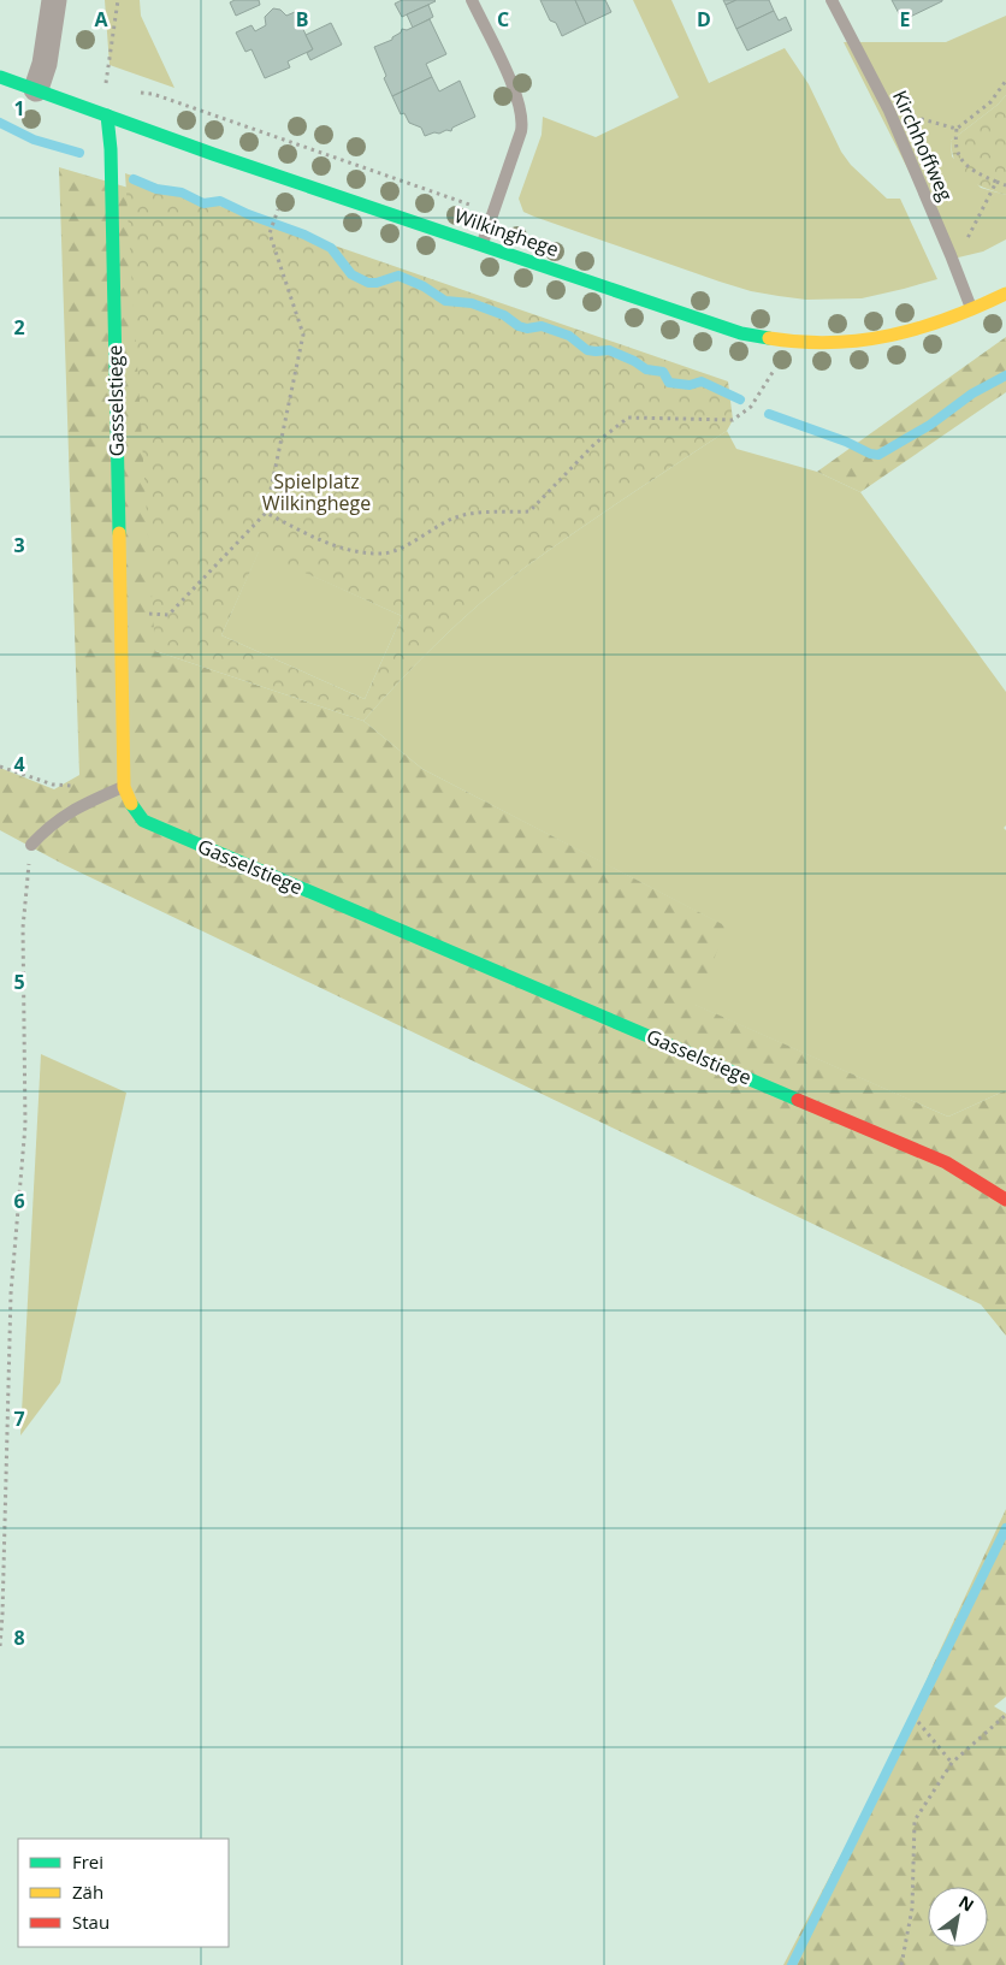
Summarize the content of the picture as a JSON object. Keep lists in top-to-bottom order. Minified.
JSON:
{"streets":{"street":["Wilkinghege","Gasselstiege"],"lane":["Kirchhoffweg"]},"crossings":[["Kirchhoffweg","Wilkinghege"],["Wilkinghege","Gasselstiege"]],"parks":["Spielplatz Wilkinghege"],"legend":["Frei","Zäh","Stau"],"north":"top right","grid":{"columns":["A","B","C","D","E"],"rows":["1","2","3","4","5","6","7","8"]}}
